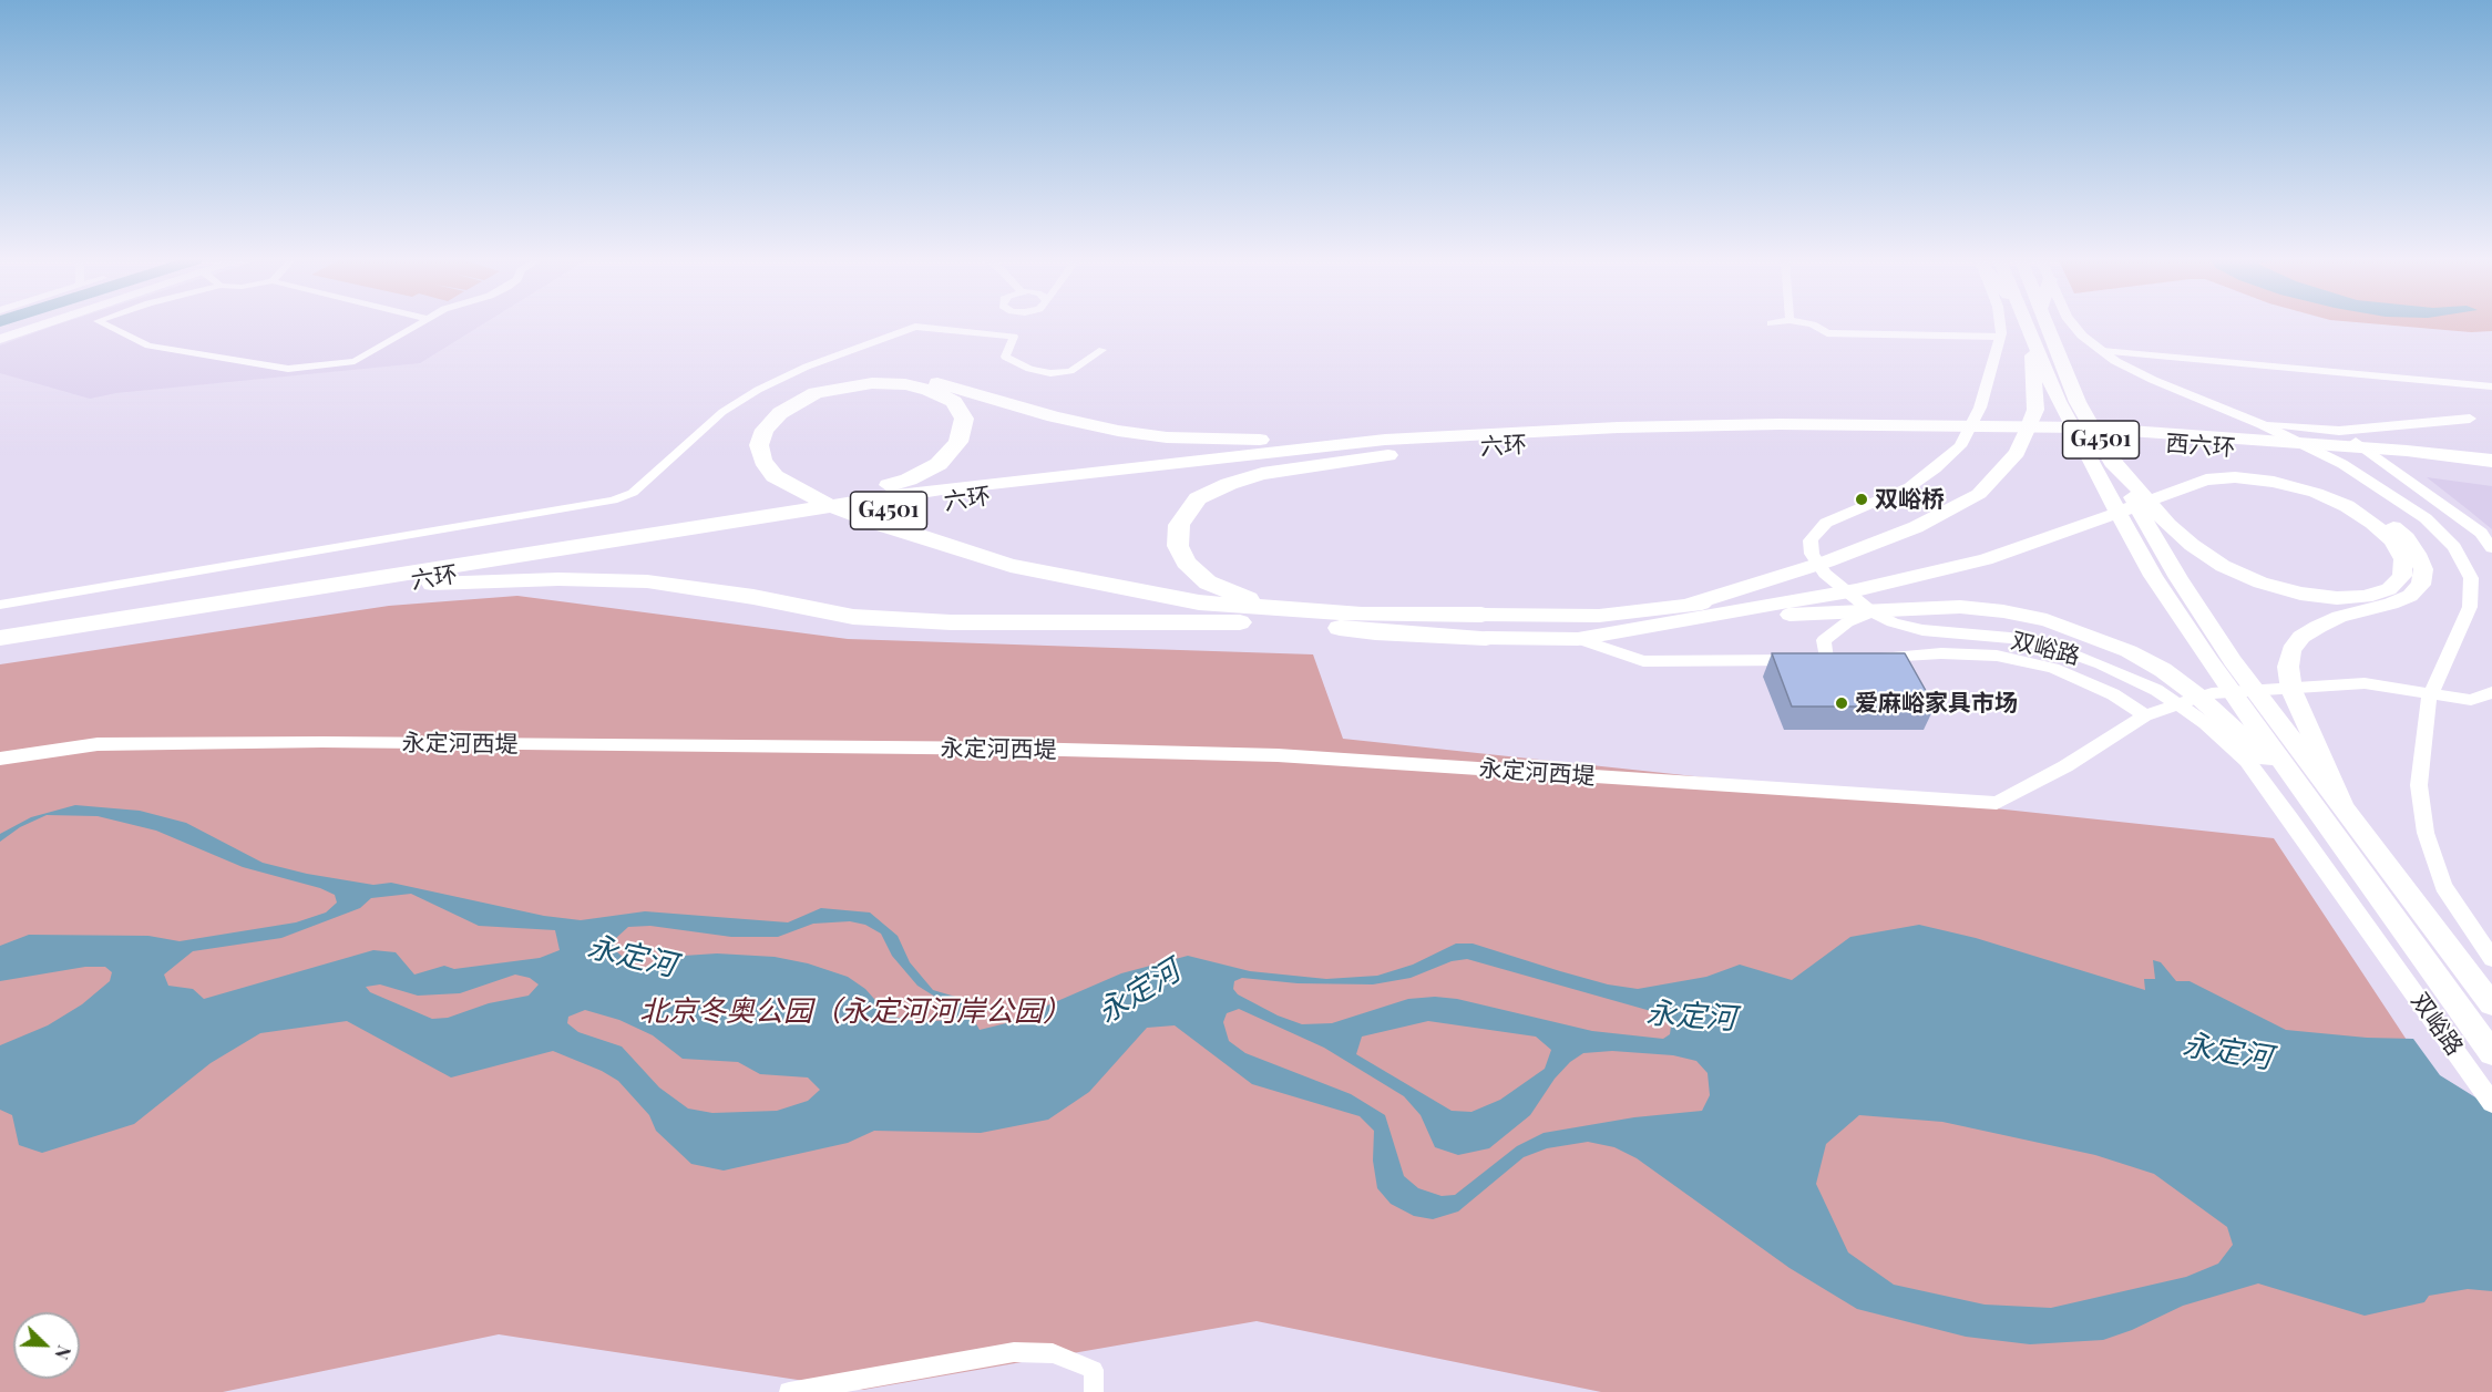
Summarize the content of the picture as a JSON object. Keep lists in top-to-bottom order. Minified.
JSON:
{"streets":{"highway":["G4501","六环","西六环","双峪路"],"street":["永定河西堤"]},"crossings":[["G4501","西六环"],["六环","西六环"]],"water":["永定河"],"parks":["北京冬奥公园（永定河河岸公园）"],"places":["双峪桥","爱麻峪家具市场"],"north":"bottom right"}
